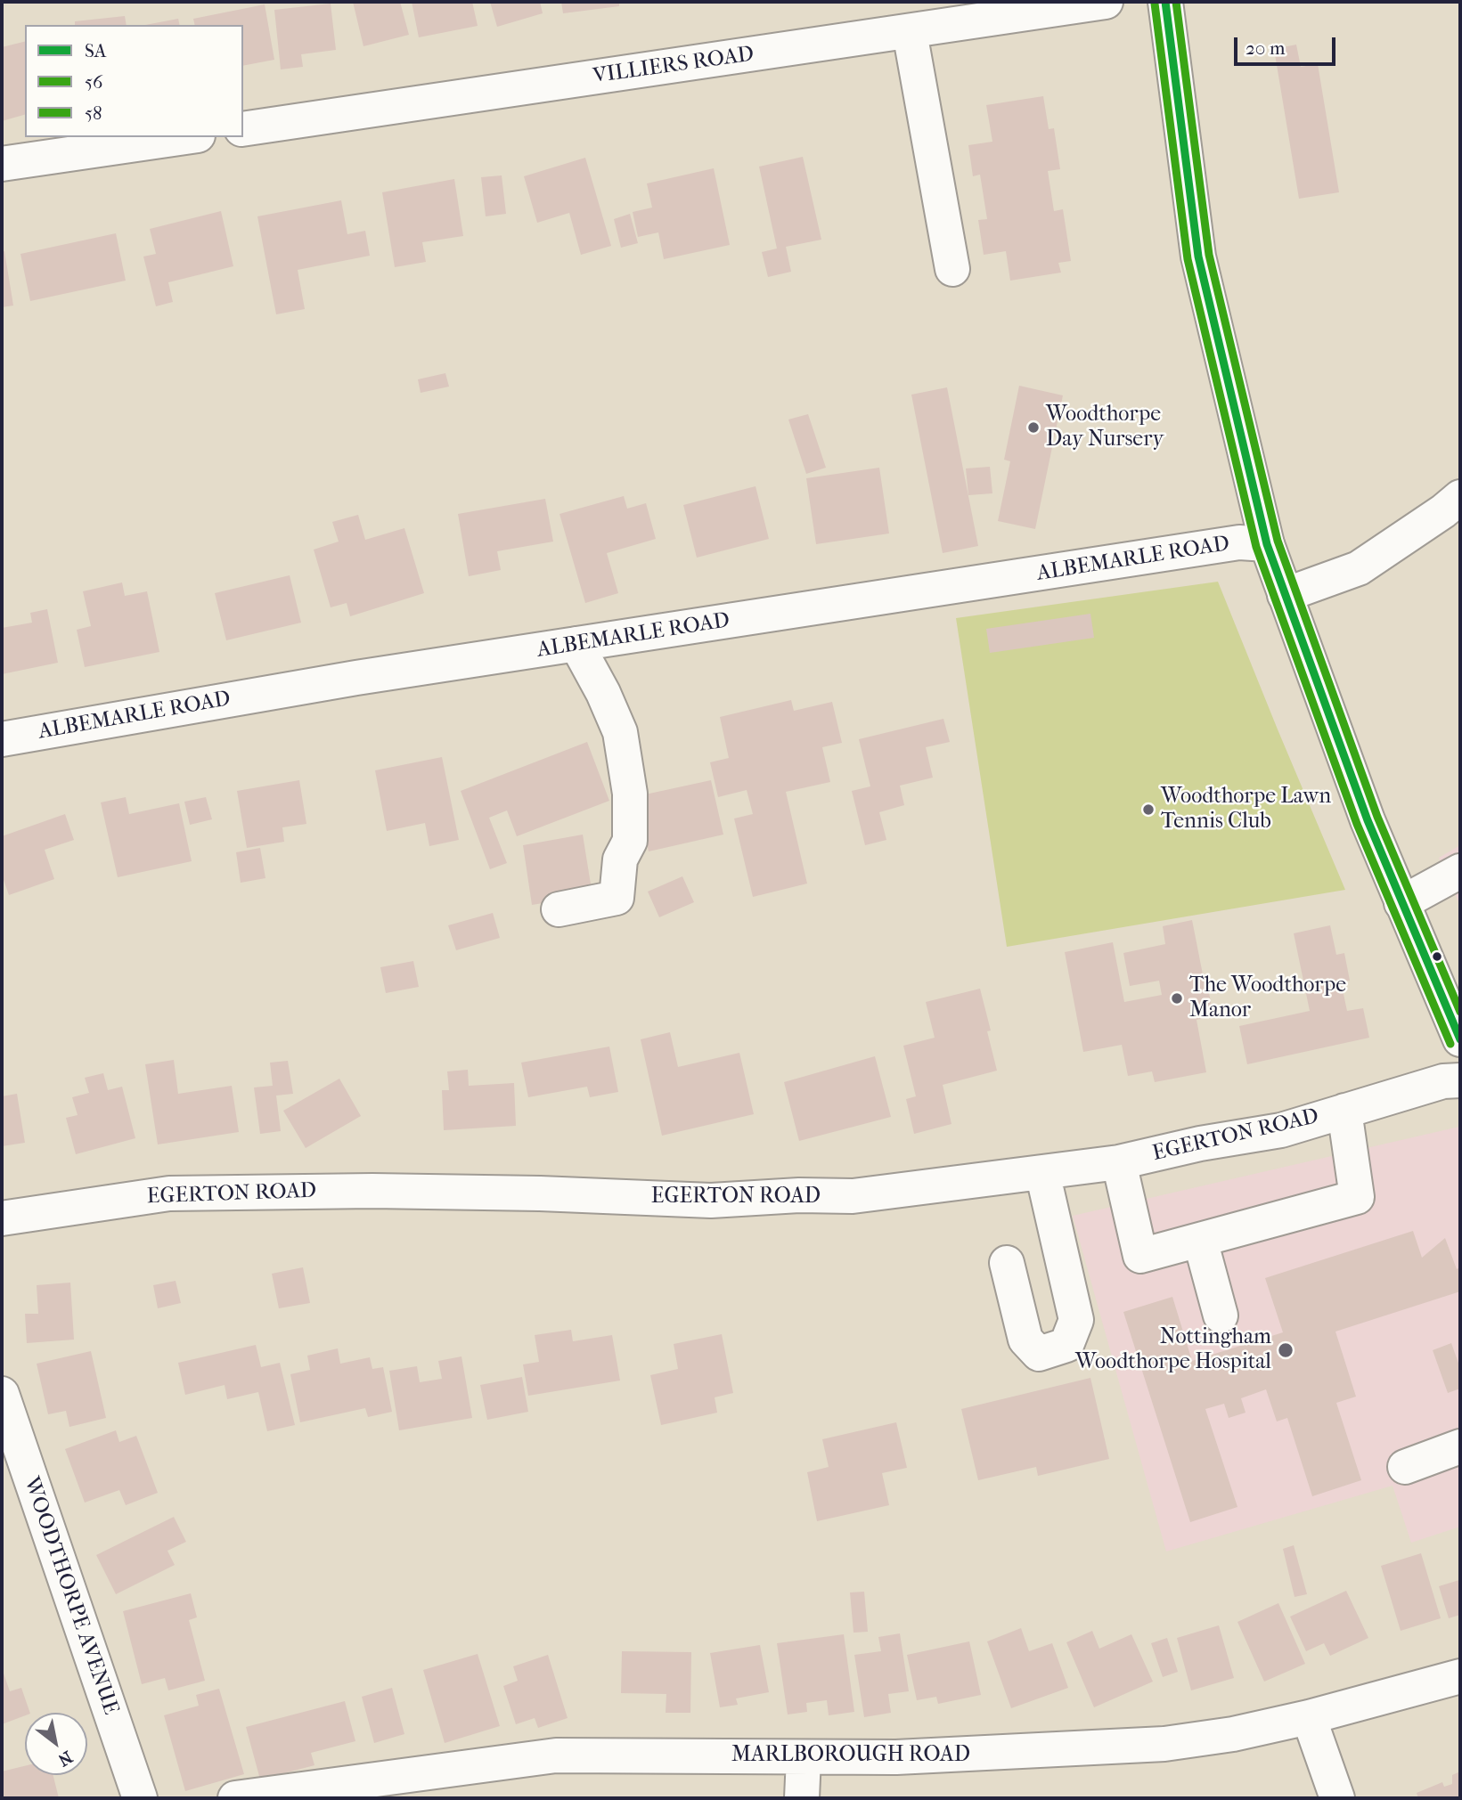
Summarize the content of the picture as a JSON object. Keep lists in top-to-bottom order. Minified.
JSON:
{"streets":{"main road":["VILLIERS ROAD","ALBEMARLE ROAD","EGERTON ROAD","WOODTHORPE AVENUE","MARLBOROUGH ROAD"]},"places":["Woodthorpe Day Nursery","Woodthorpe Lawn Tennis Club","The Woodthorpe Manor","Nottingham Woodthorpe Hospital"],"lines":["transit line SA","transit line 58","transit line 56"],"legend":["SA","56","58"],"scale_bar":"20 m","north":"bottom right"}
